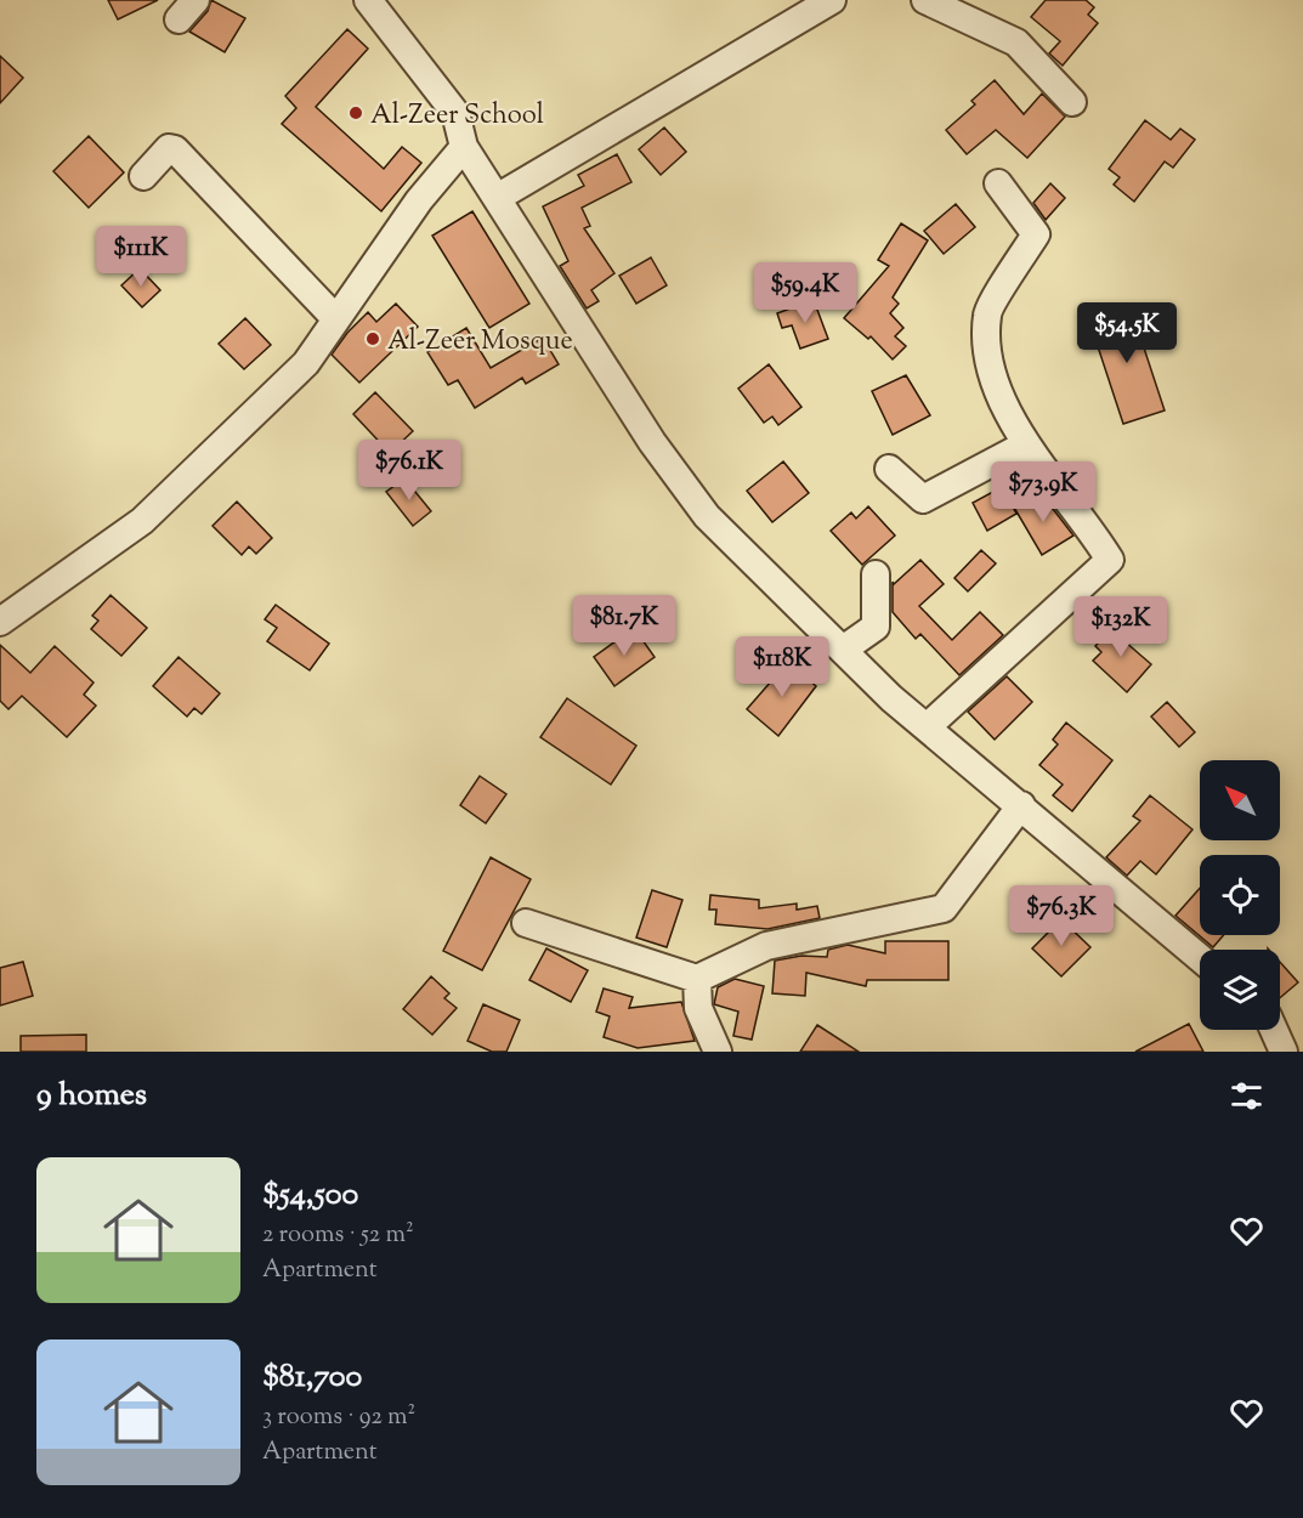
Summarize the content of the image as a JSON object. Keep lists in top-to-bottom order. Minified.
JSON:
{"places":["Al-Zeer School","Al-Zeer Mosque"],"north":"top left","page":{"price":["$111K","$59.4K","$54.5K","$76.1K","$73.9K","$81.7K","$132K","$118K","$76.3K"],"heading":"9 homes","list":[{"name":"$54,500","note":"2 rooms · 52 m² · Apartment"},{"name":"$81,700","note":"3 rooms · 92 m² · Apartment"}]}}
